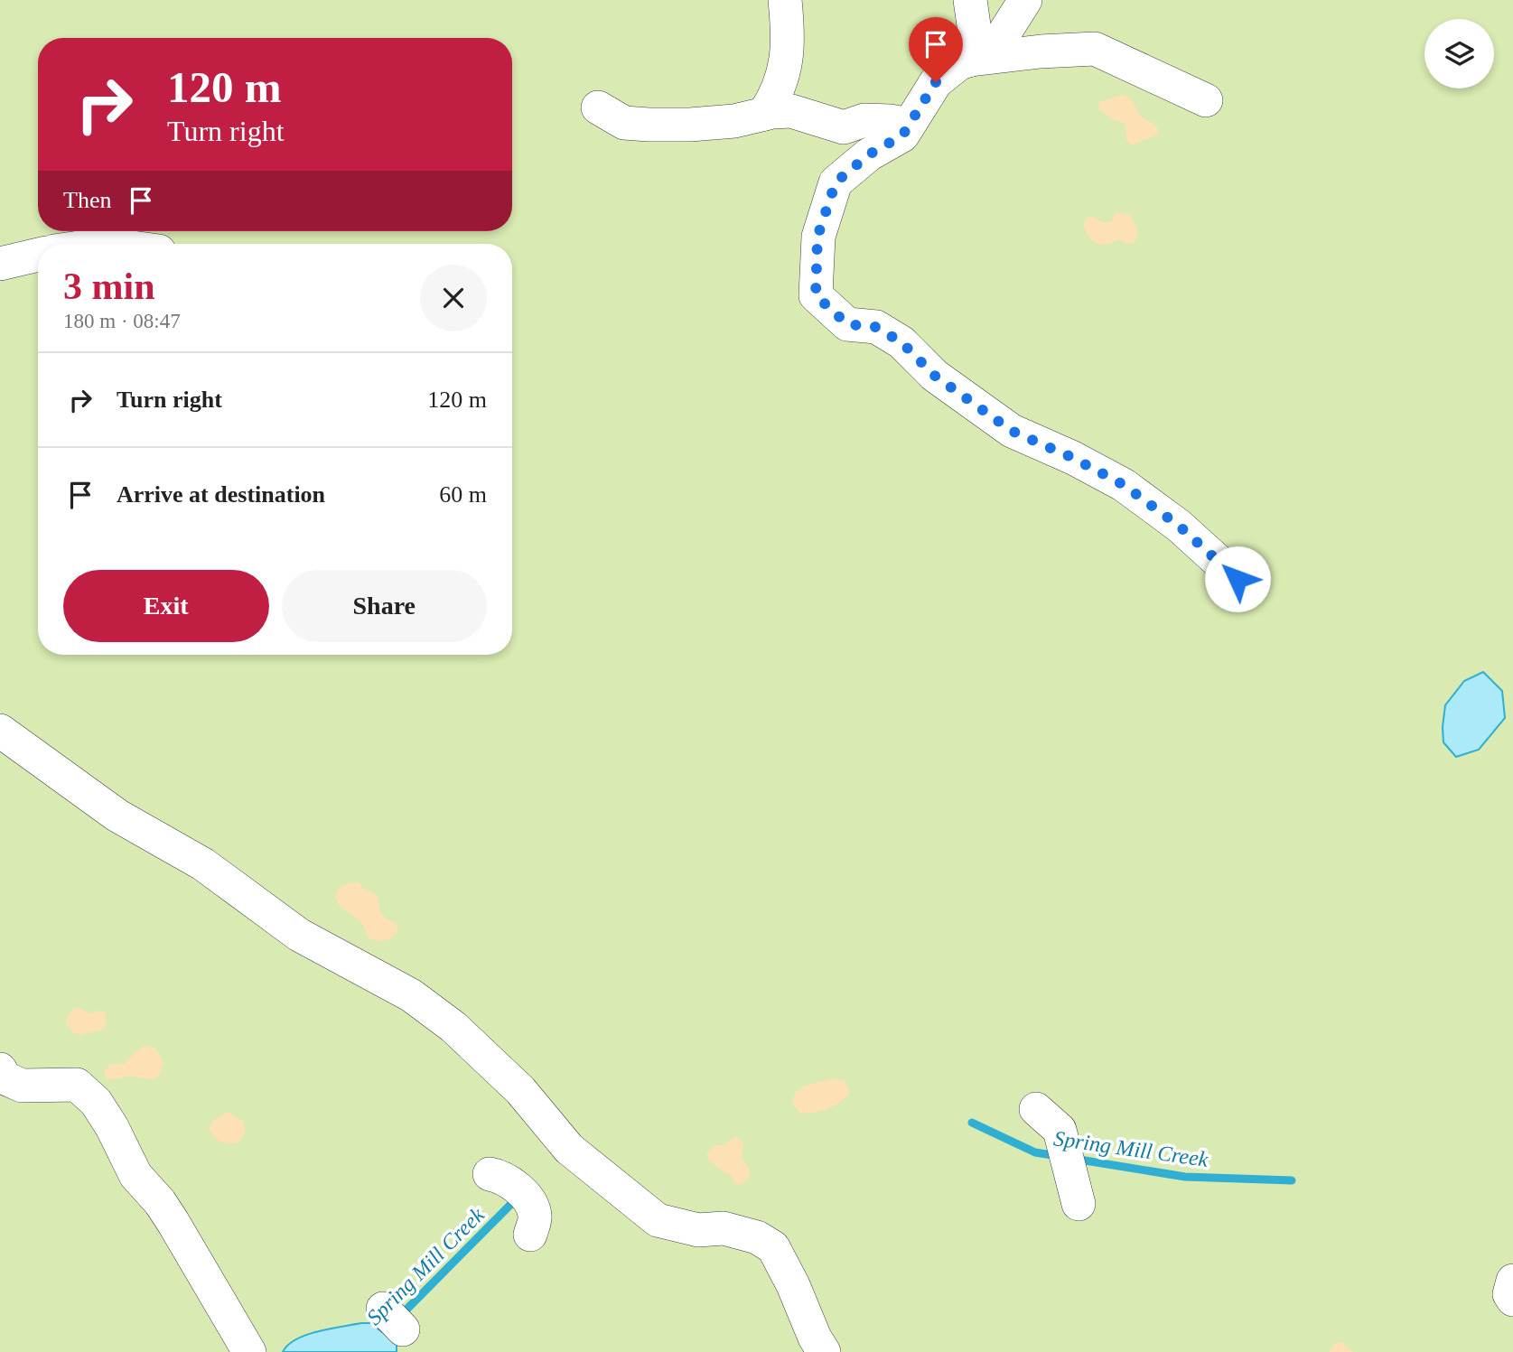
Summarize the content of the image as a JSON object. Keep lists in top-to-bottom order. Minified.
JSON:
{"water":["Spring Mill Creek"],"page":{"turn":["120 m","Turn right"],"then":"Then","heading":["3 min","180 m · 08:47"],"list":[{"name":"Turn right","value":"120 m"},{"name":"Arrive at destination","value":"60 m"}],"buttons":["Exit","Share"]}}
